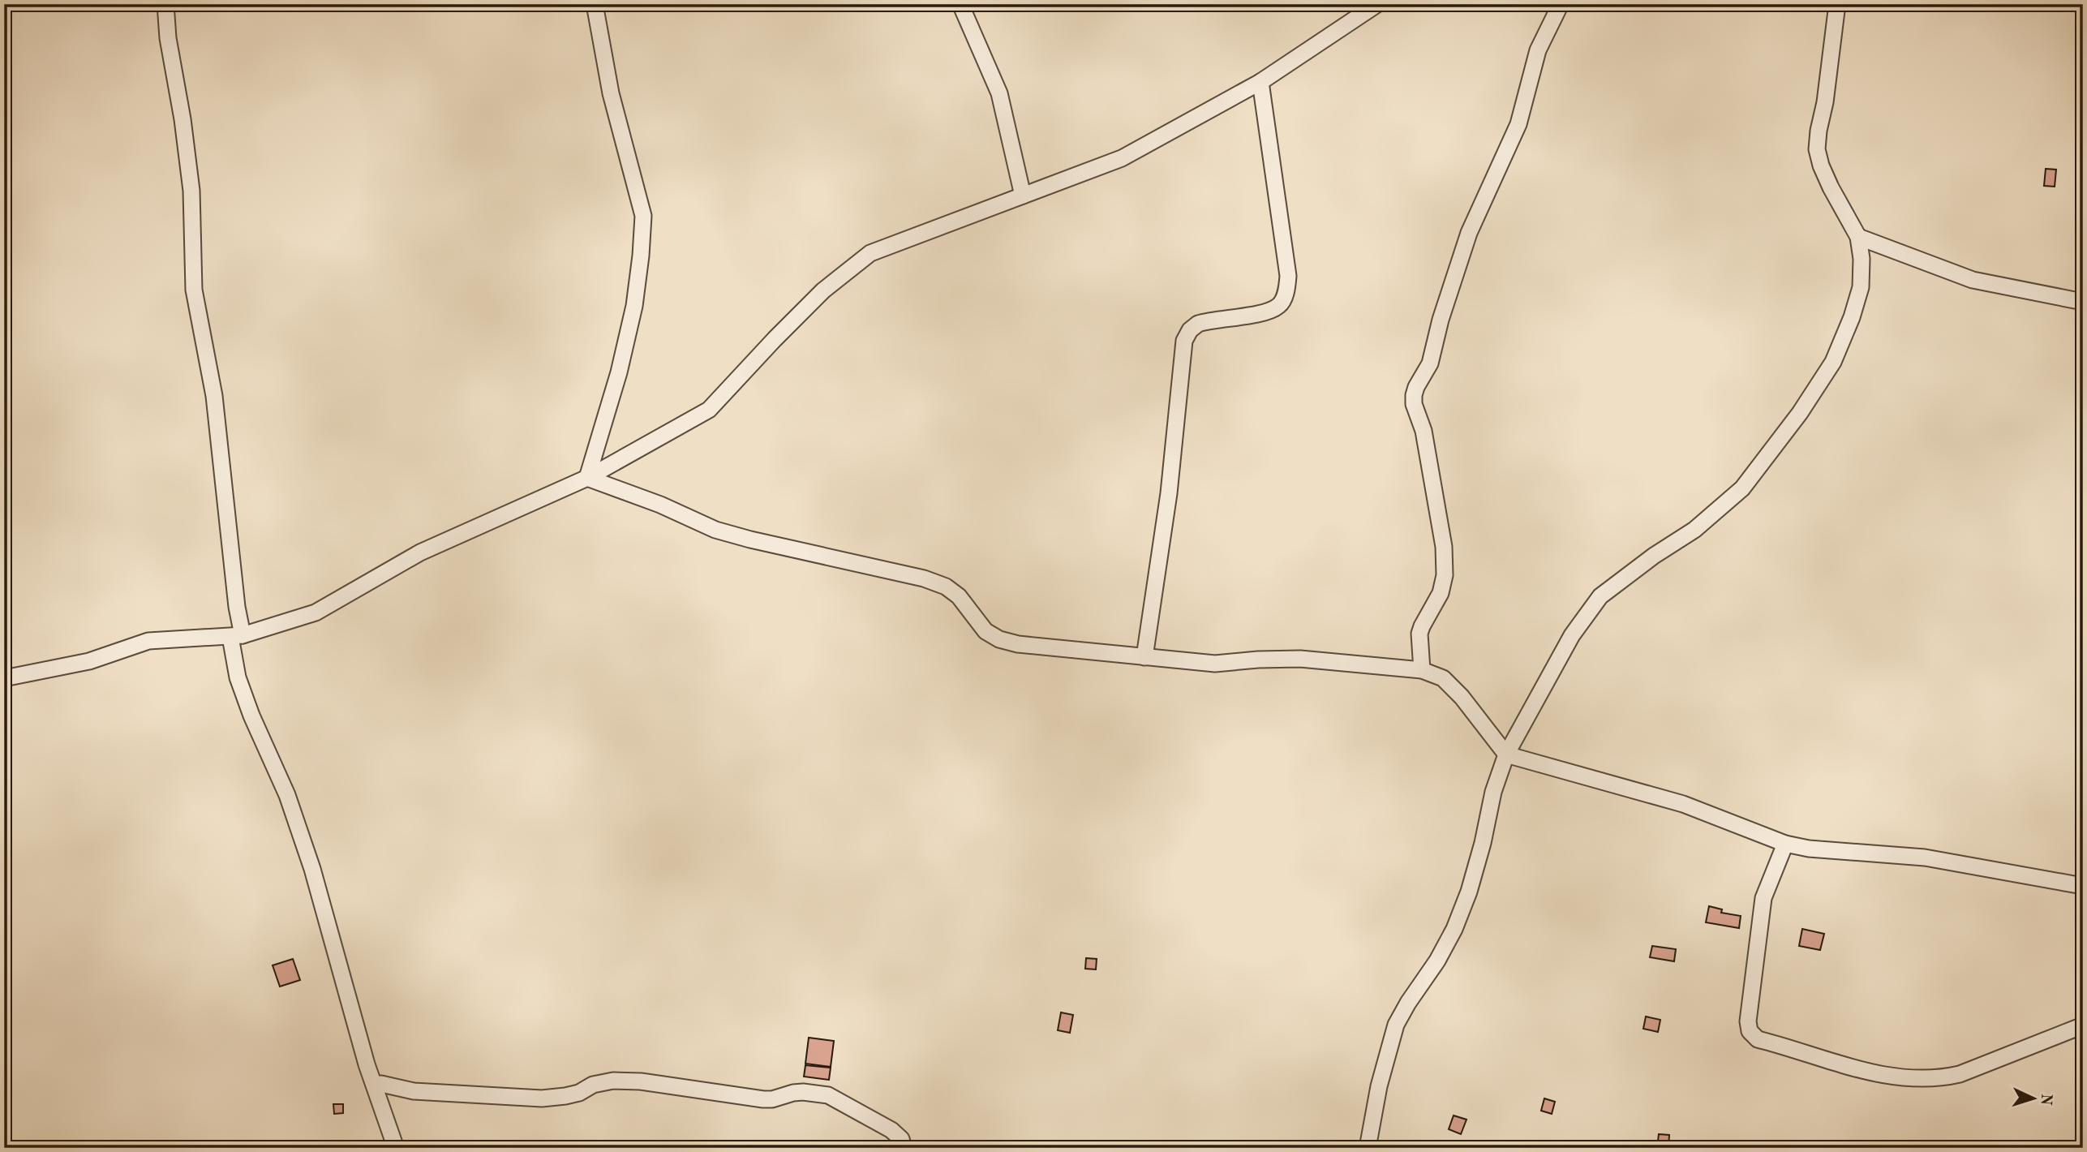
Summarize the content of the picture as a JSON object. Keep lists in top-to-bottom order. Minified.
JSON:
{"north":"right"}
